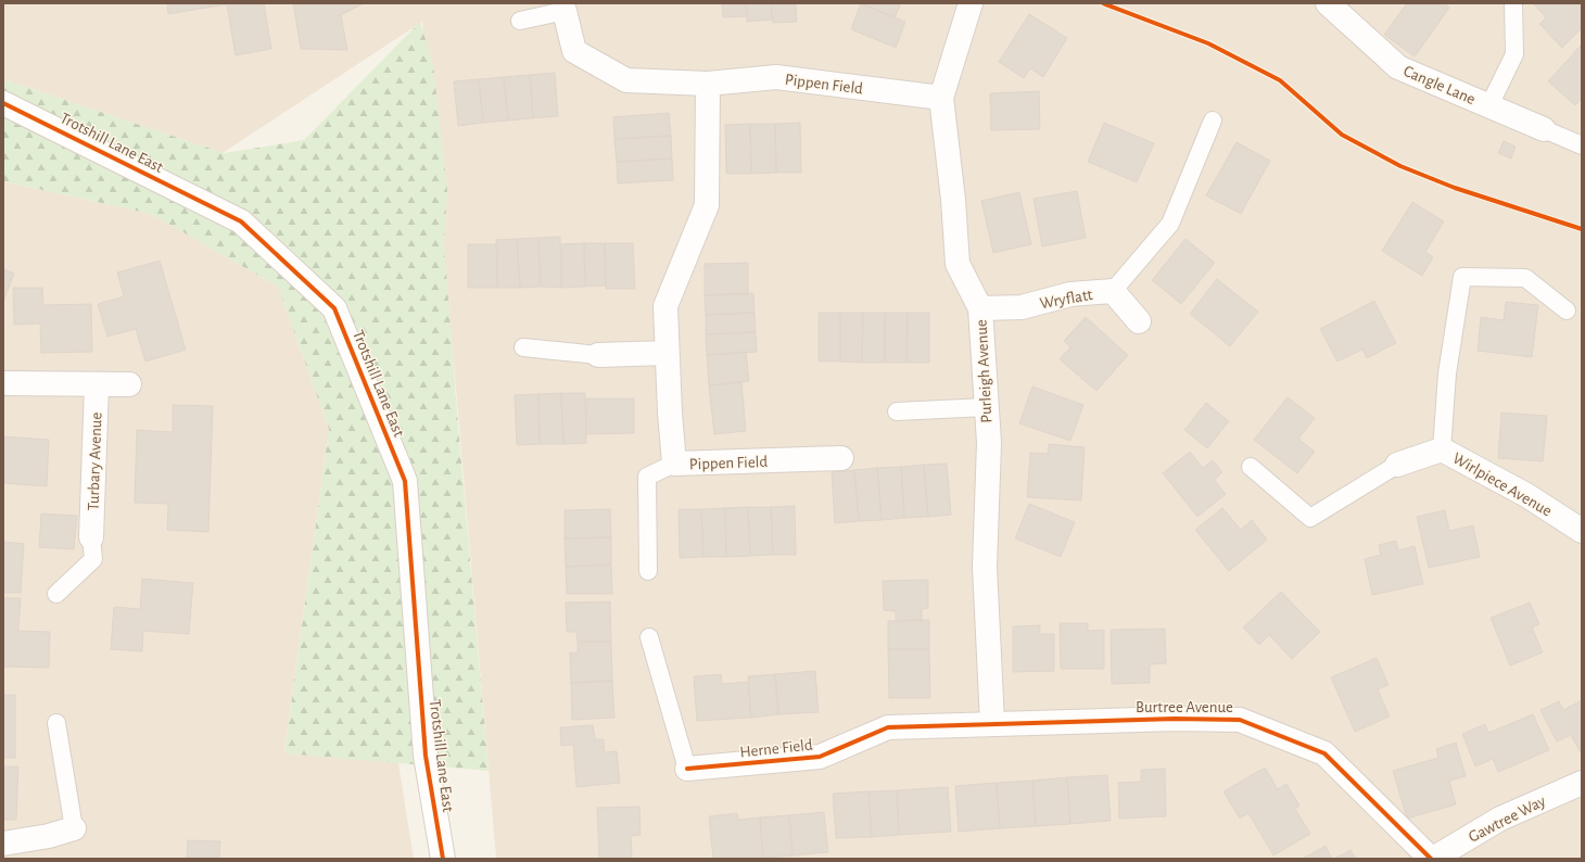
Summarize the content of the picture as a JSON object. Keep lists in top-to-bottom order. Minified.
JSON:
{"streets":{"street":["Pippen Field","Cangle Lane","Trotshill Lane East","Wryflatt","Purleigh Avenue","Turbary Avenue","Wirlpiece Avenue","Burtree Avenue","Herne Field","Gawtree Way"]},"crossings":[["Pippen Field","Purleigh Avenue"],["Wryflatt","Purleigh Avenue"],["Purleigh Avenue","Burtree Avenue"],["Purleigh Avenue","Herne Field"],["Burtree Avenue","Herne Field"],["Burtree Avenue","Gawtree Way"]]}
